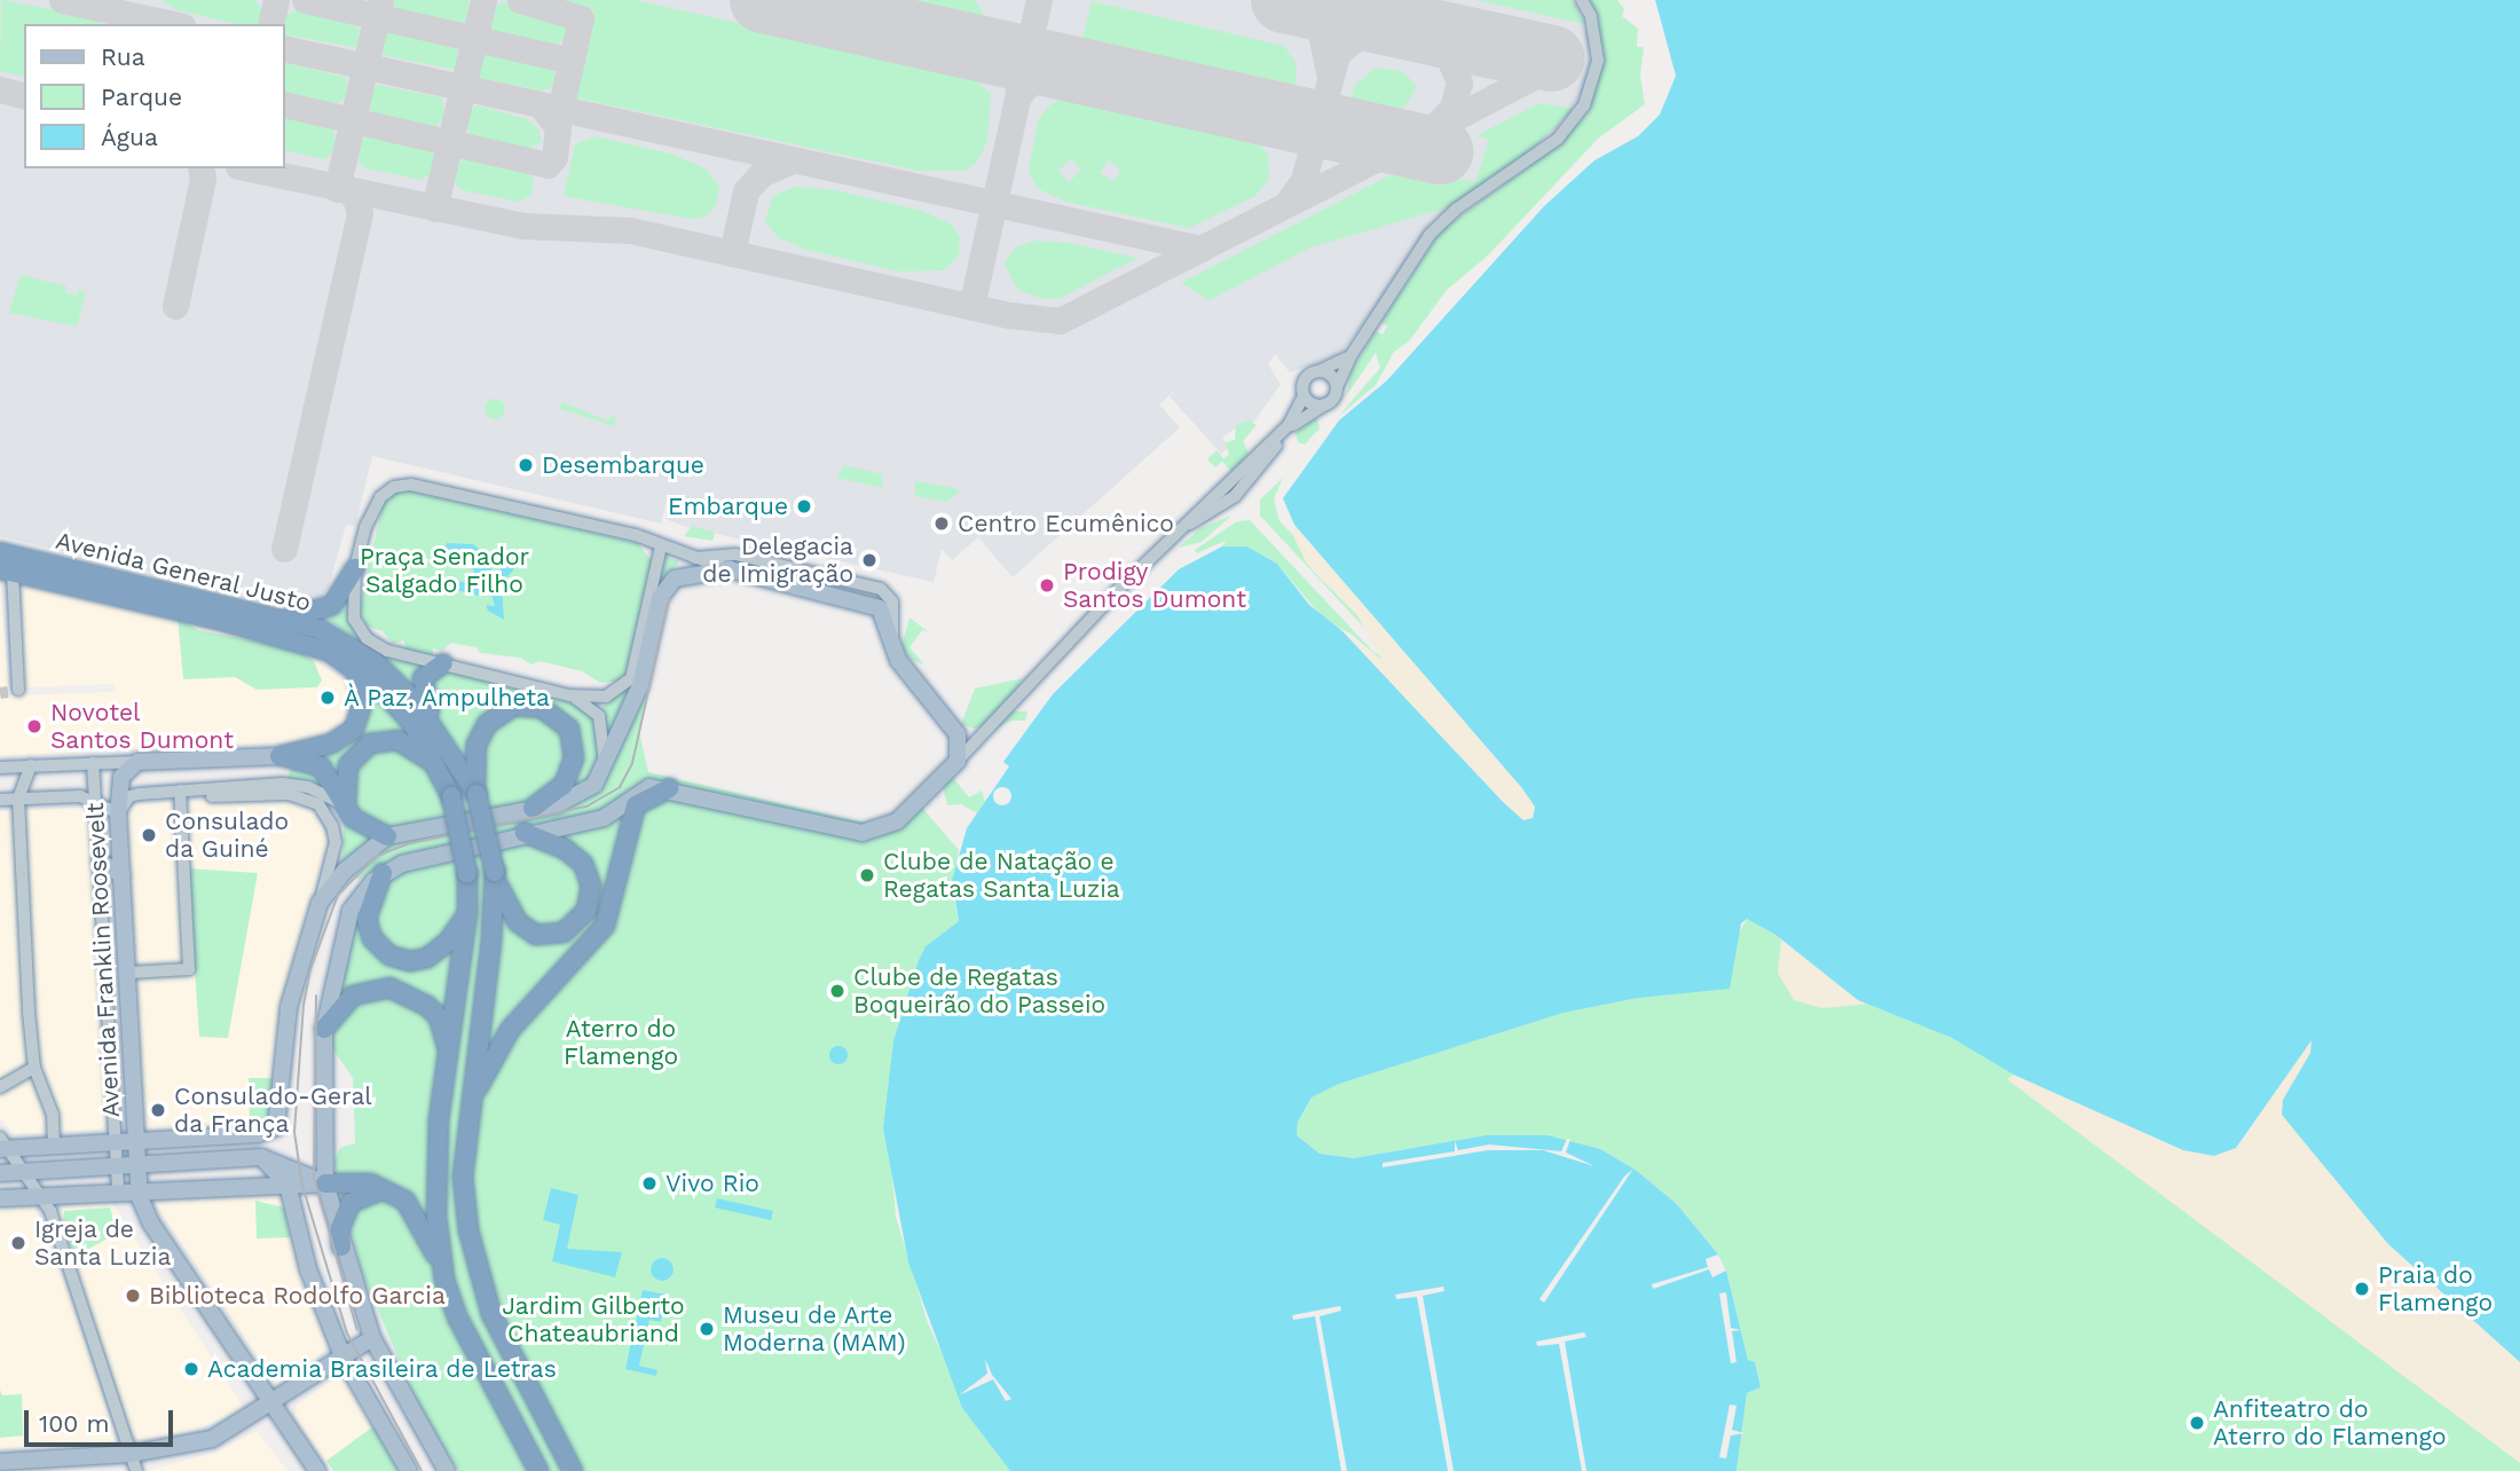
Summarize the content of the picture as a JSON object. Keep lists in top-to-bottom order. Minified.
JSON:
{"streets":{"highway":["Avenida General Justo"],"main road":["Avenida Franklin Roosevelt"]},"parks":["Praça Senador Salgado Filho","Aterro do Flamengo","Jardim Gilberto Chateaubriand"],"places":["Desembarque","Embarque","Centro Ecumênico","Delegacia de Imigração","Prodigy Santos Dumont","À Paz, Ampulheta","Novotel Santos Dumont","Consulado da Guiné","Clube de Natação e Regatas Santa Luzia","Clube de Regatas Boqueirão do Passeio","Consulado-Geral da França","Vivo Rio","Igreja de Santa Luzia","Praia do Flamengo","Biblioteca Rodolfo Garcia","Museu de Arte Moderna (MAM)","Academia Brasileira de Letras","Anfiteatro do Aterro do Flamengo"],"legend":["Rua","Parque","Água"],"scale_bar":"100 m"}
